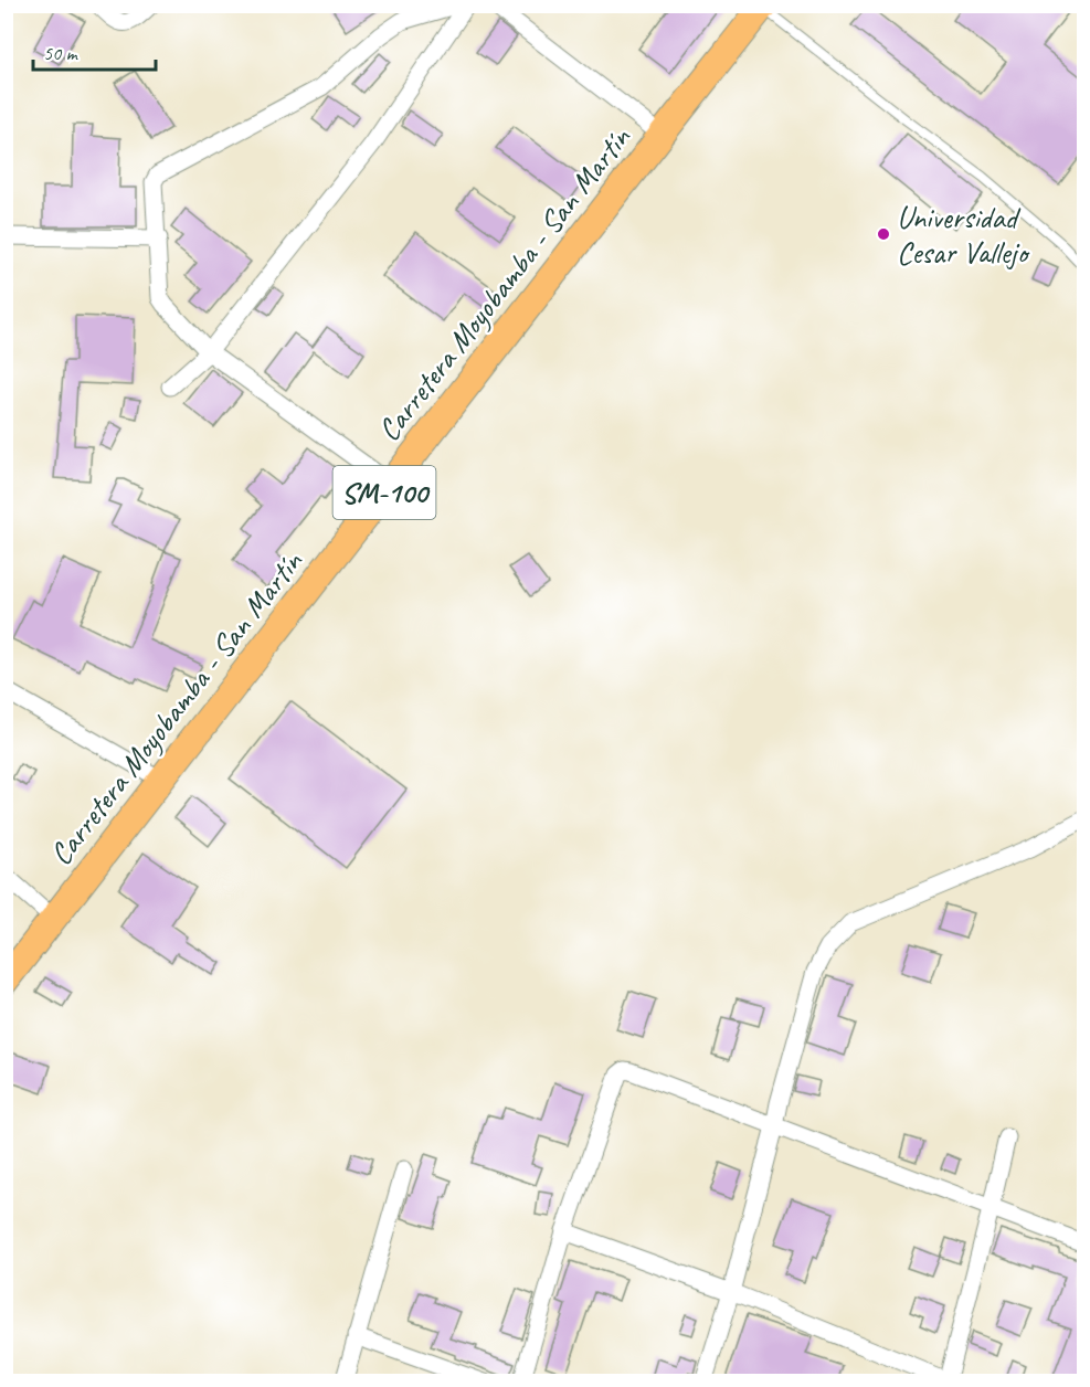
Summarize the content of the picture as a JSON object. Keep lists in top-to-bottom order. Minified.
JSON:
{"streets":{"main road":["Carretera Moyobamba - San Martín","SM-100"]},"places":["Universidad Cesar Vallejo"],"scale_bar":"50 m"}
